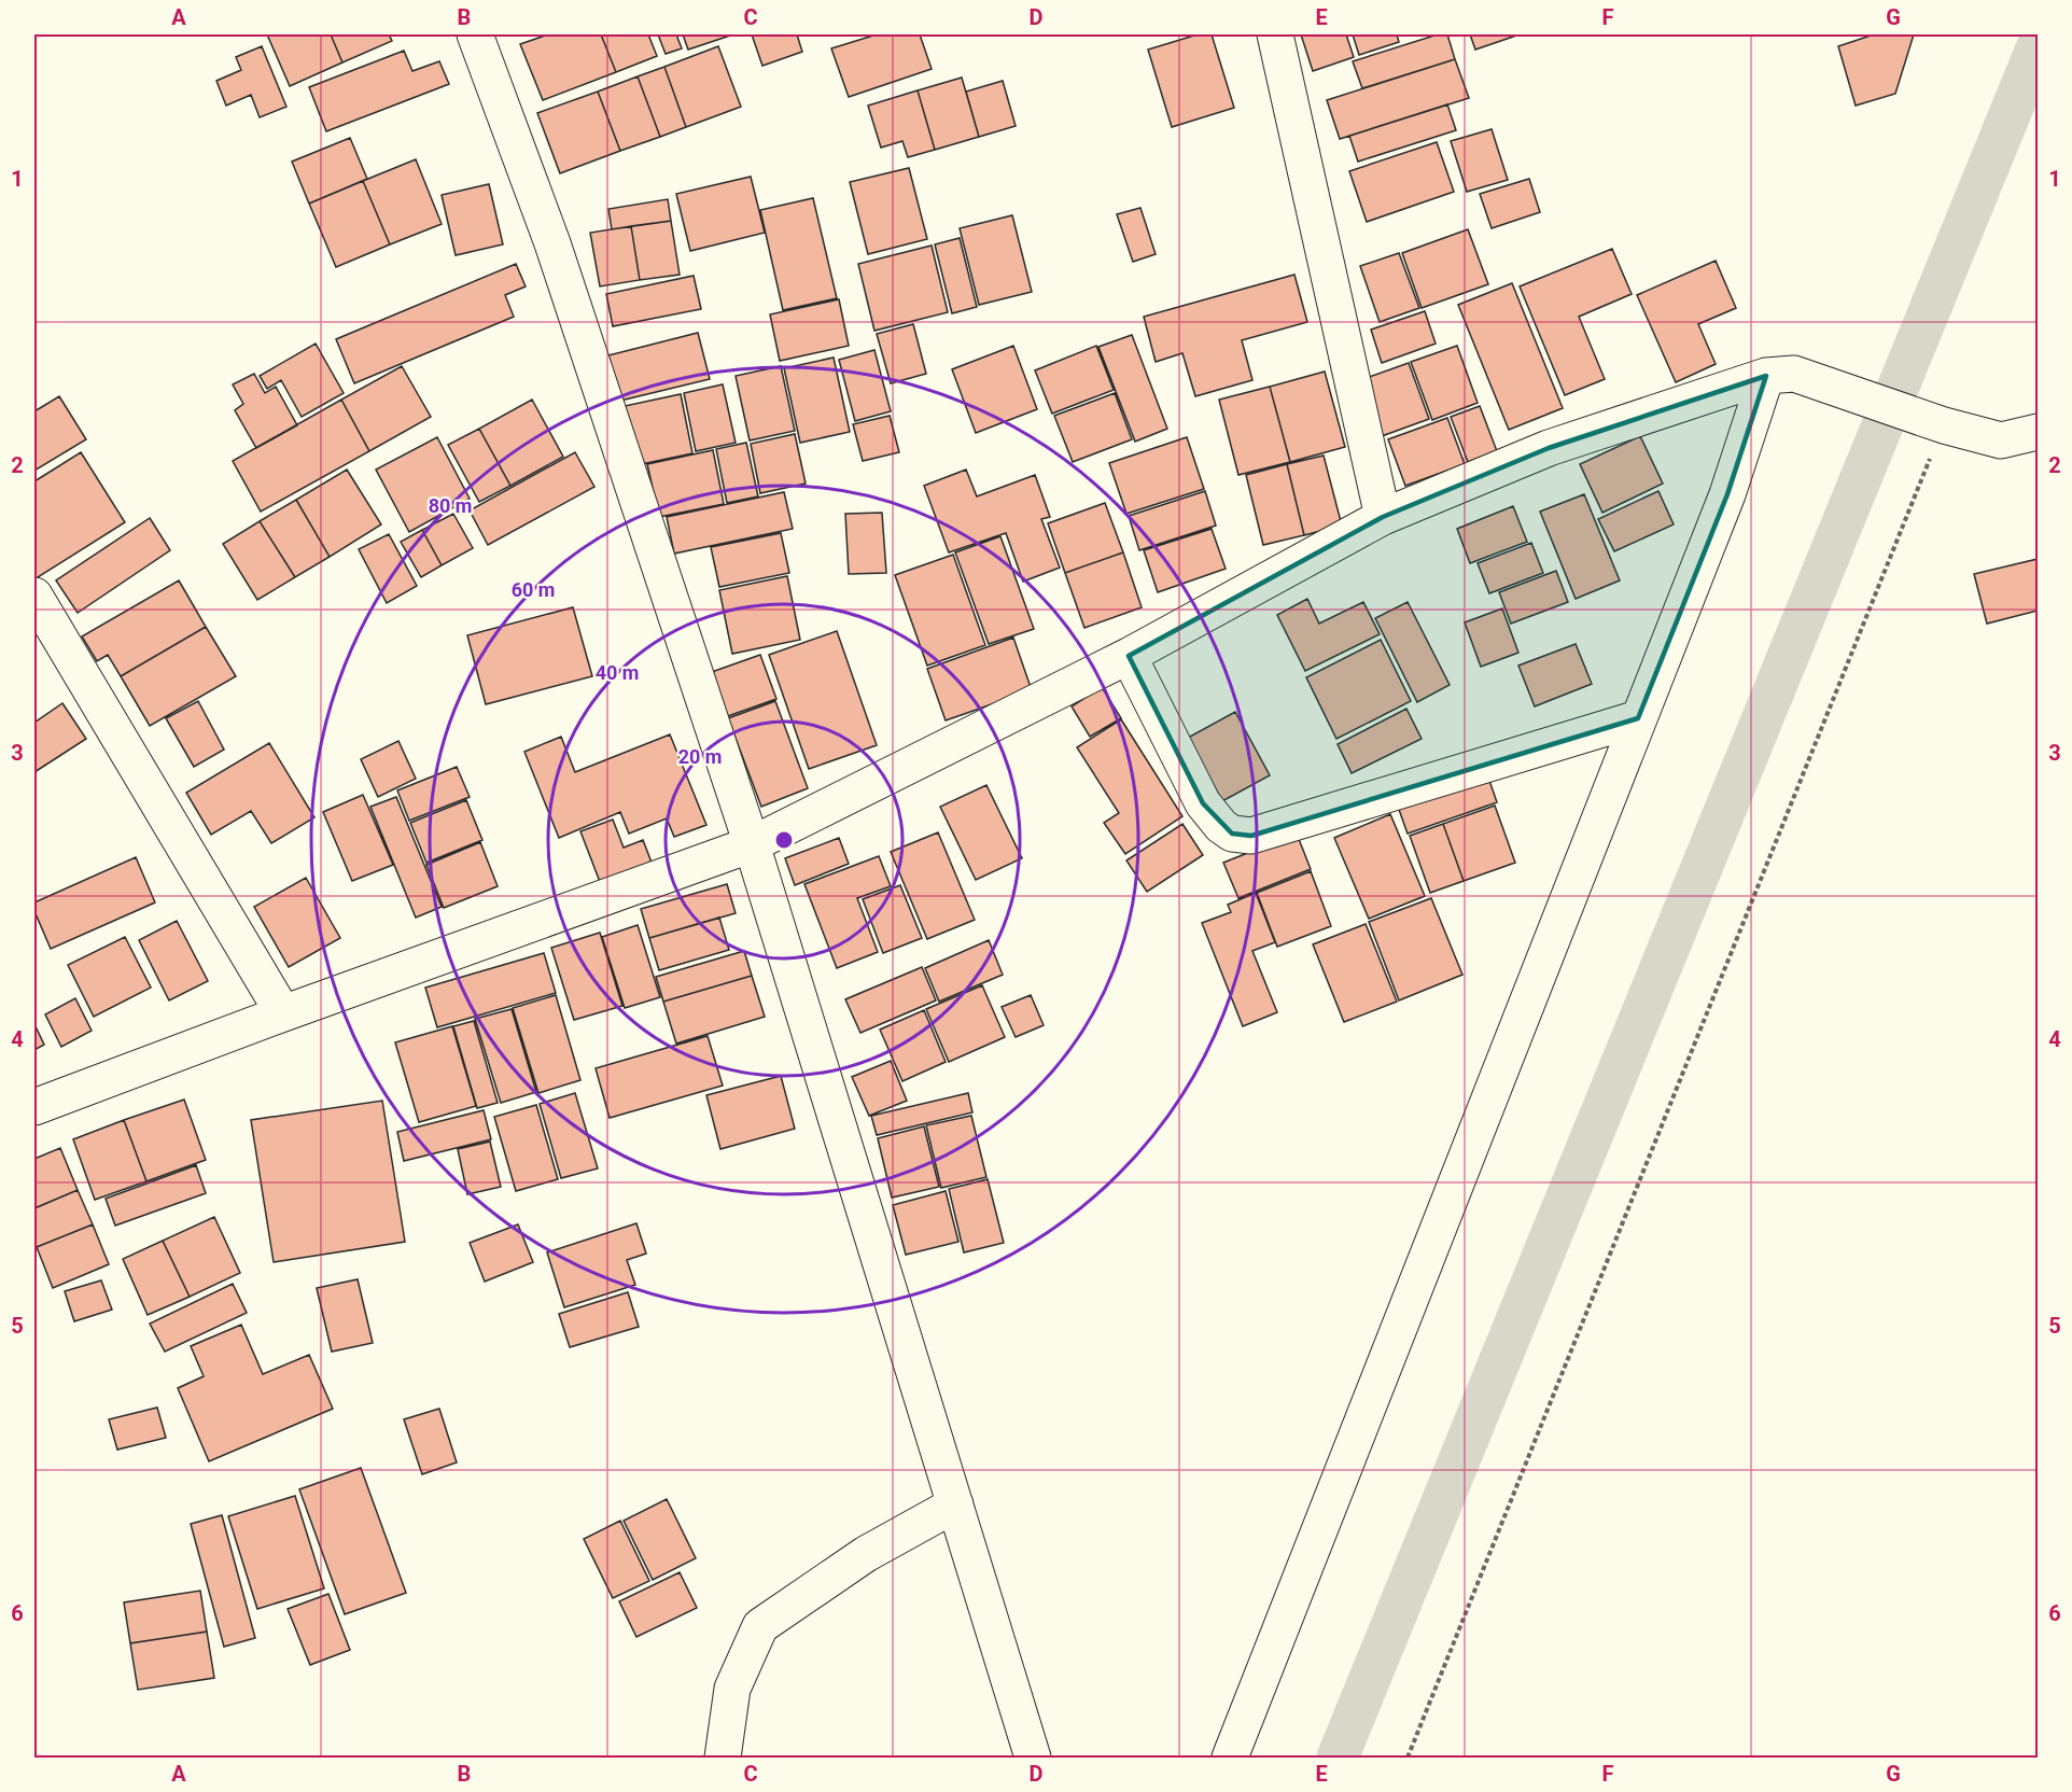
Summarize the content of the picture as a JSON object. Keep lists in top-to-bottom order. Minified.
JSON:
{"grid":{"columns":["A","B","C","D","E","F","G"],"rows":["1","2","3","4","5","6"]},"rings":["80 m","60 m","40 m","20 m"]}
